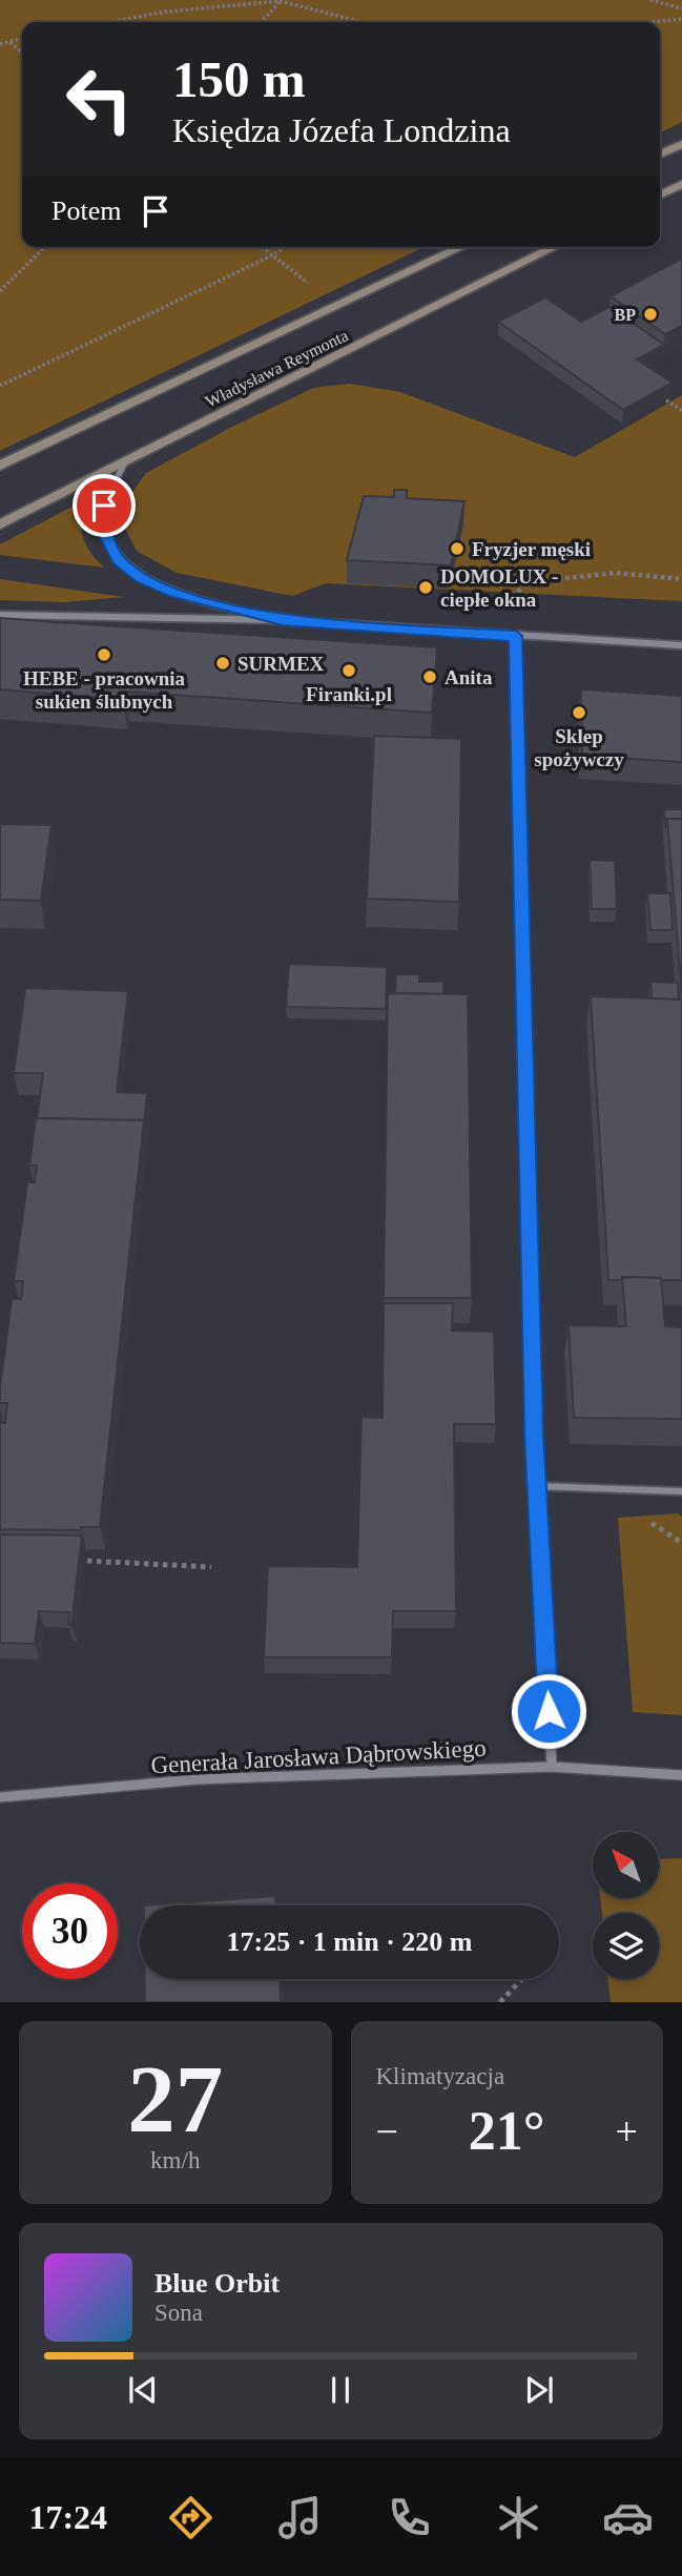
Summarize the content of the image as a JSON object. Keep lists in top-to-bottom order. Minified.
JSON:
{"streets":{"main road":["Władysława Reymonta"],"street":["Generała Jarosława Dąbrowskiego"]},"places":["BP","Fryzjer męski","DOMOLUX - ciepłe okna","HEBE - pracownia sukien ślubnych","SURMEX","Firanki.pl","Anita","Sklep spożywczy"],"north":"top left","page":{"turn":["150 m","Księdza Józefa Londzina"],"then":"Potem","limit":"30","trip":"17:25 · 1 min · 220 m","tile":[["27","km/h"],"Klimatyzacja"],"heat":["−","21°","+"],"song":["Blue Orbit","Sona"],"tabs":"17:24"}}
